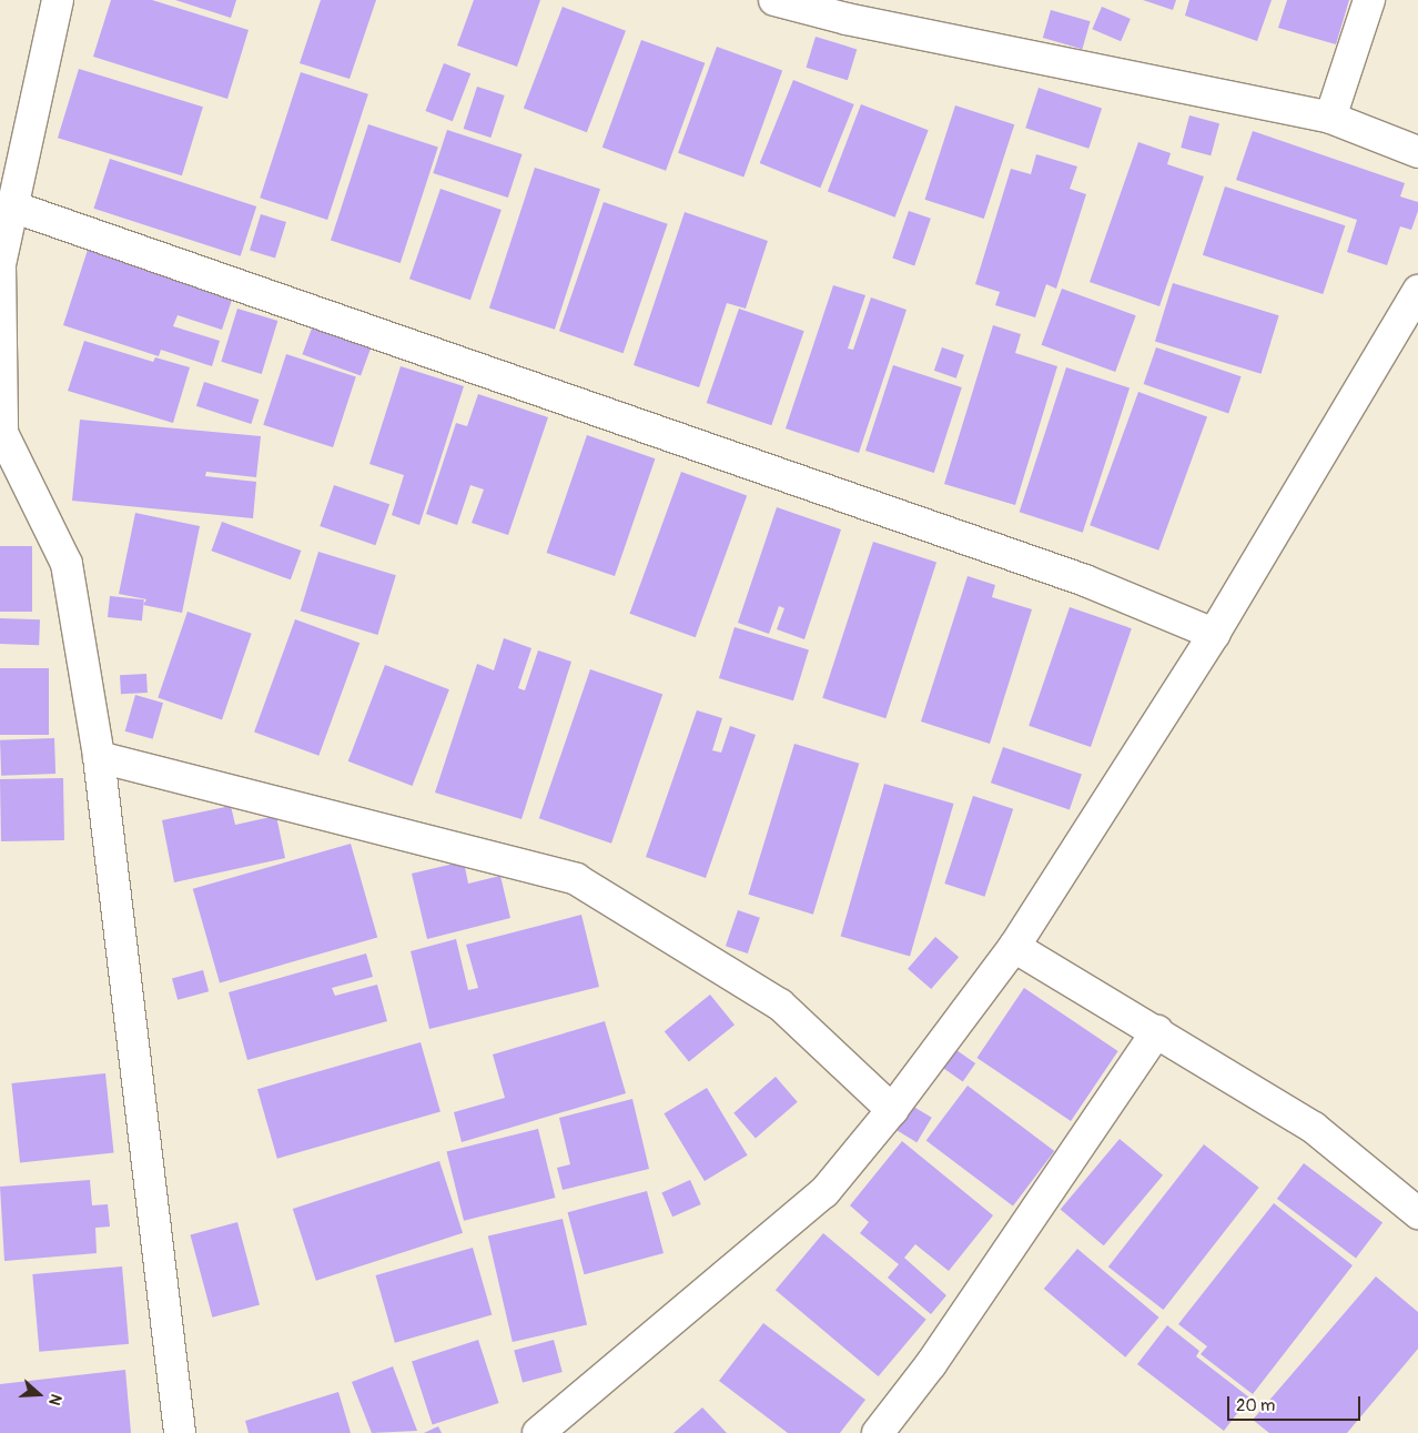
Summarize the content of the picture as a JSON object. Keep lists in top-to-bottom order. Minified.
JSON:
{"scale_bar":"20 m","north":"right"}
